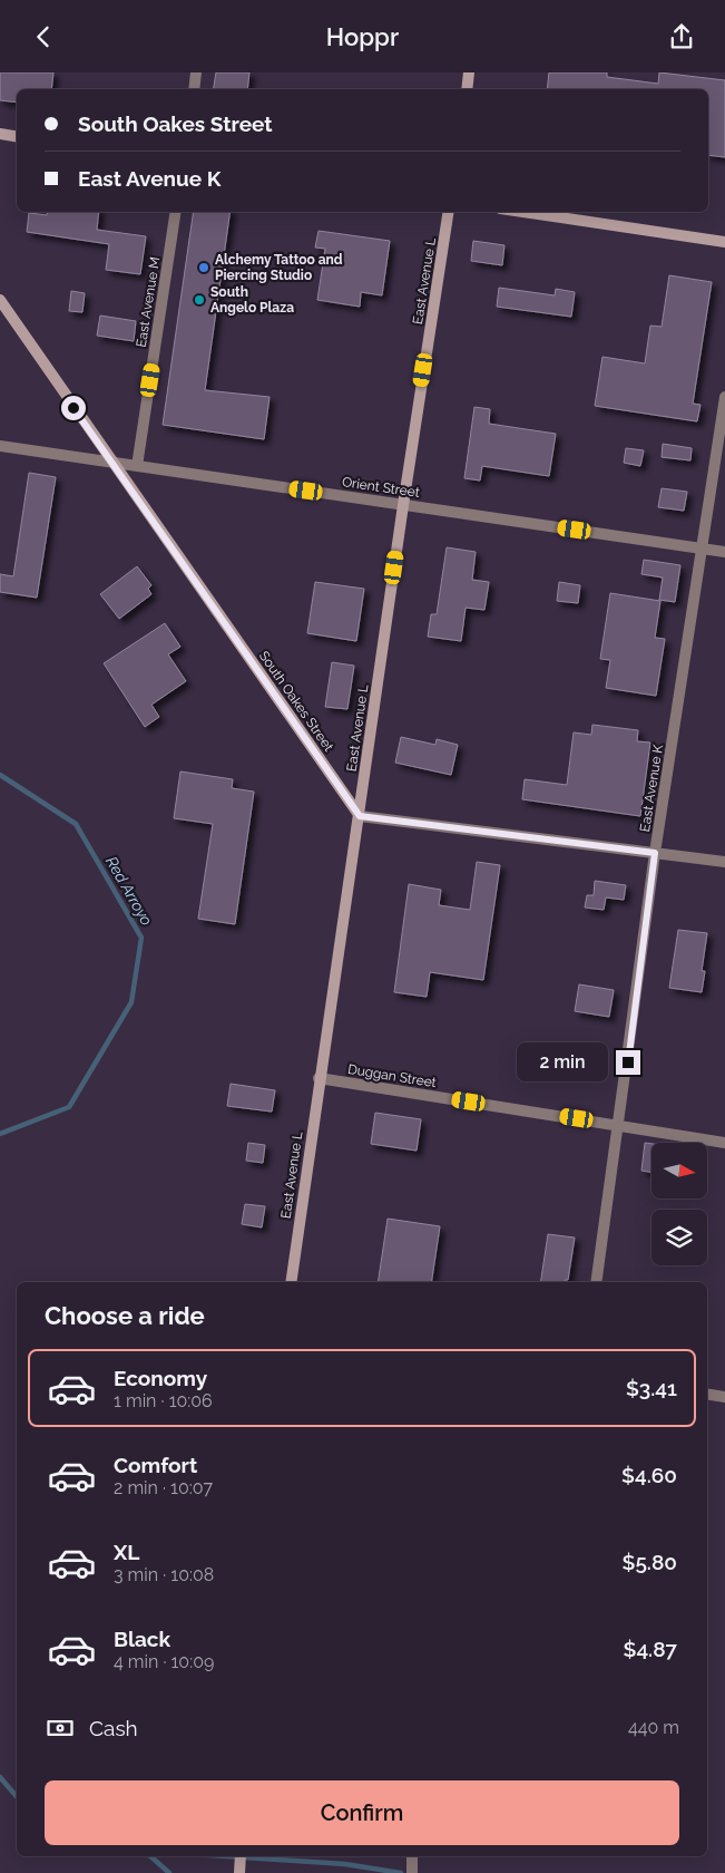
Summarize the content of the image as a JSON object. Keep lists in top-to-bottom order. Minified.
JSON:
{"streets":{"main road":["East Avenue L","South Oakes Street"],"street":["East Avenue M","Orient Street","East Avenue K","Duggan Street"]},"crossings":[["East Avenue L","Orient Street"],["East Avenue L","South Oakes Street"],["East Avenue L","Duggan Street"],["East Avenue M","Orient Street"],["Orient Street","South Oakes Street"],["Orient Street","East Avenue K"],["East Avenue K","Duggan Street"]],"water":["Red Arroyo"],"places":["Alchemy Tattoo and Piercing Studio","South Angelo Plaza"],"north":"right","page":{"header":"Hoppr","banner":["South Oakes Street","East Avenue K"],"bubble":"2 min","heading":"Choose a ride","list":[{"name":"Economy","note":"1 min · 10:06","value":"$3.41"},{"name":"Comfort","note":"2 min · 10:07","value":"$4.60"},{"name":"XL","note":"3 min · 10:08","value":"$5.80"},{"name":"Black","note":"4 min · 10:09","value":"$4.87"}],"pay":["Cash","440 m"],"buttons":"Confirm"}}
